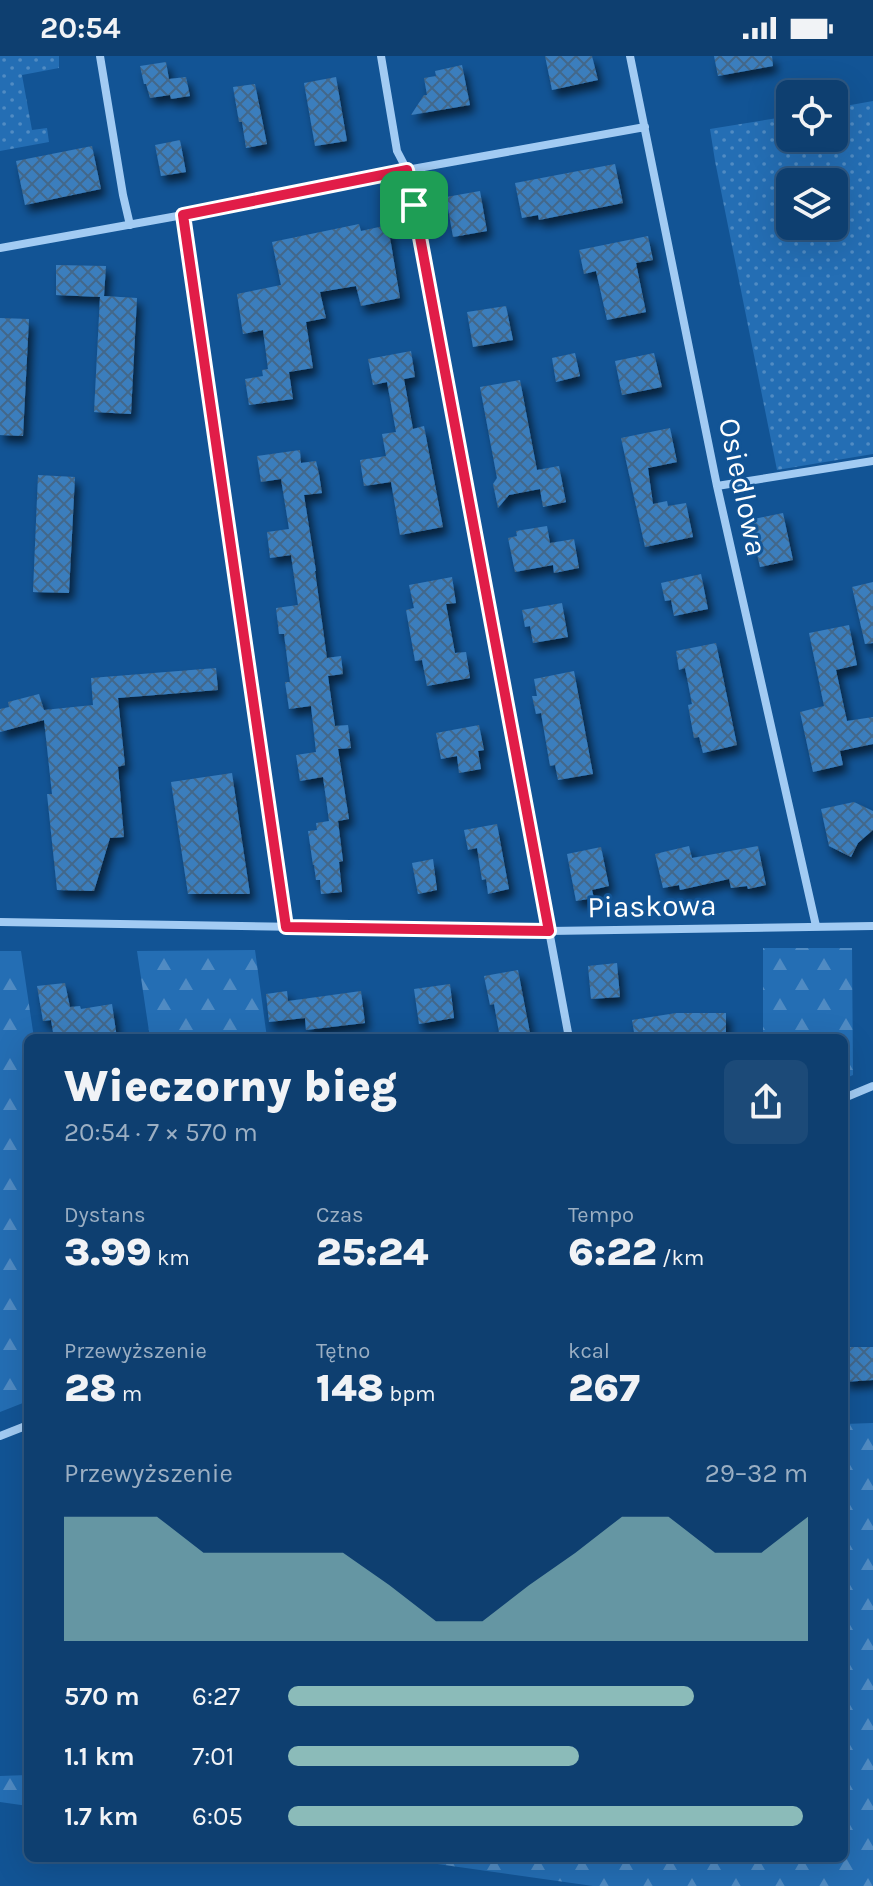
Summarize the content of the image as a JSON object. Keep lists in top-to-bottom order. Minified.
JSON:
{"streets":{"street":["Osiedlowa","Piaskowa"]},"crossings":[["Osiedlowa","Piaskowa"]],"page":{"status":"20:54","heading":["Wieczorny bieg","20:54 · 7 × 570 m"],"stats":[["Dystans","3.99 km"],["Czas","25:24"],["Tempo","6:22 /km"],["Przewyższenie","28 m"],["Tętno","148 bpm"],["kcal","267"]],"chart":["Przewyższenie","29–32 m"],"list":[{"name":"570 m","note":"6:27"},{"name":"1.1 km","note":"7:01"},{"name":"1.7 km","note":"6:05"}]}}
